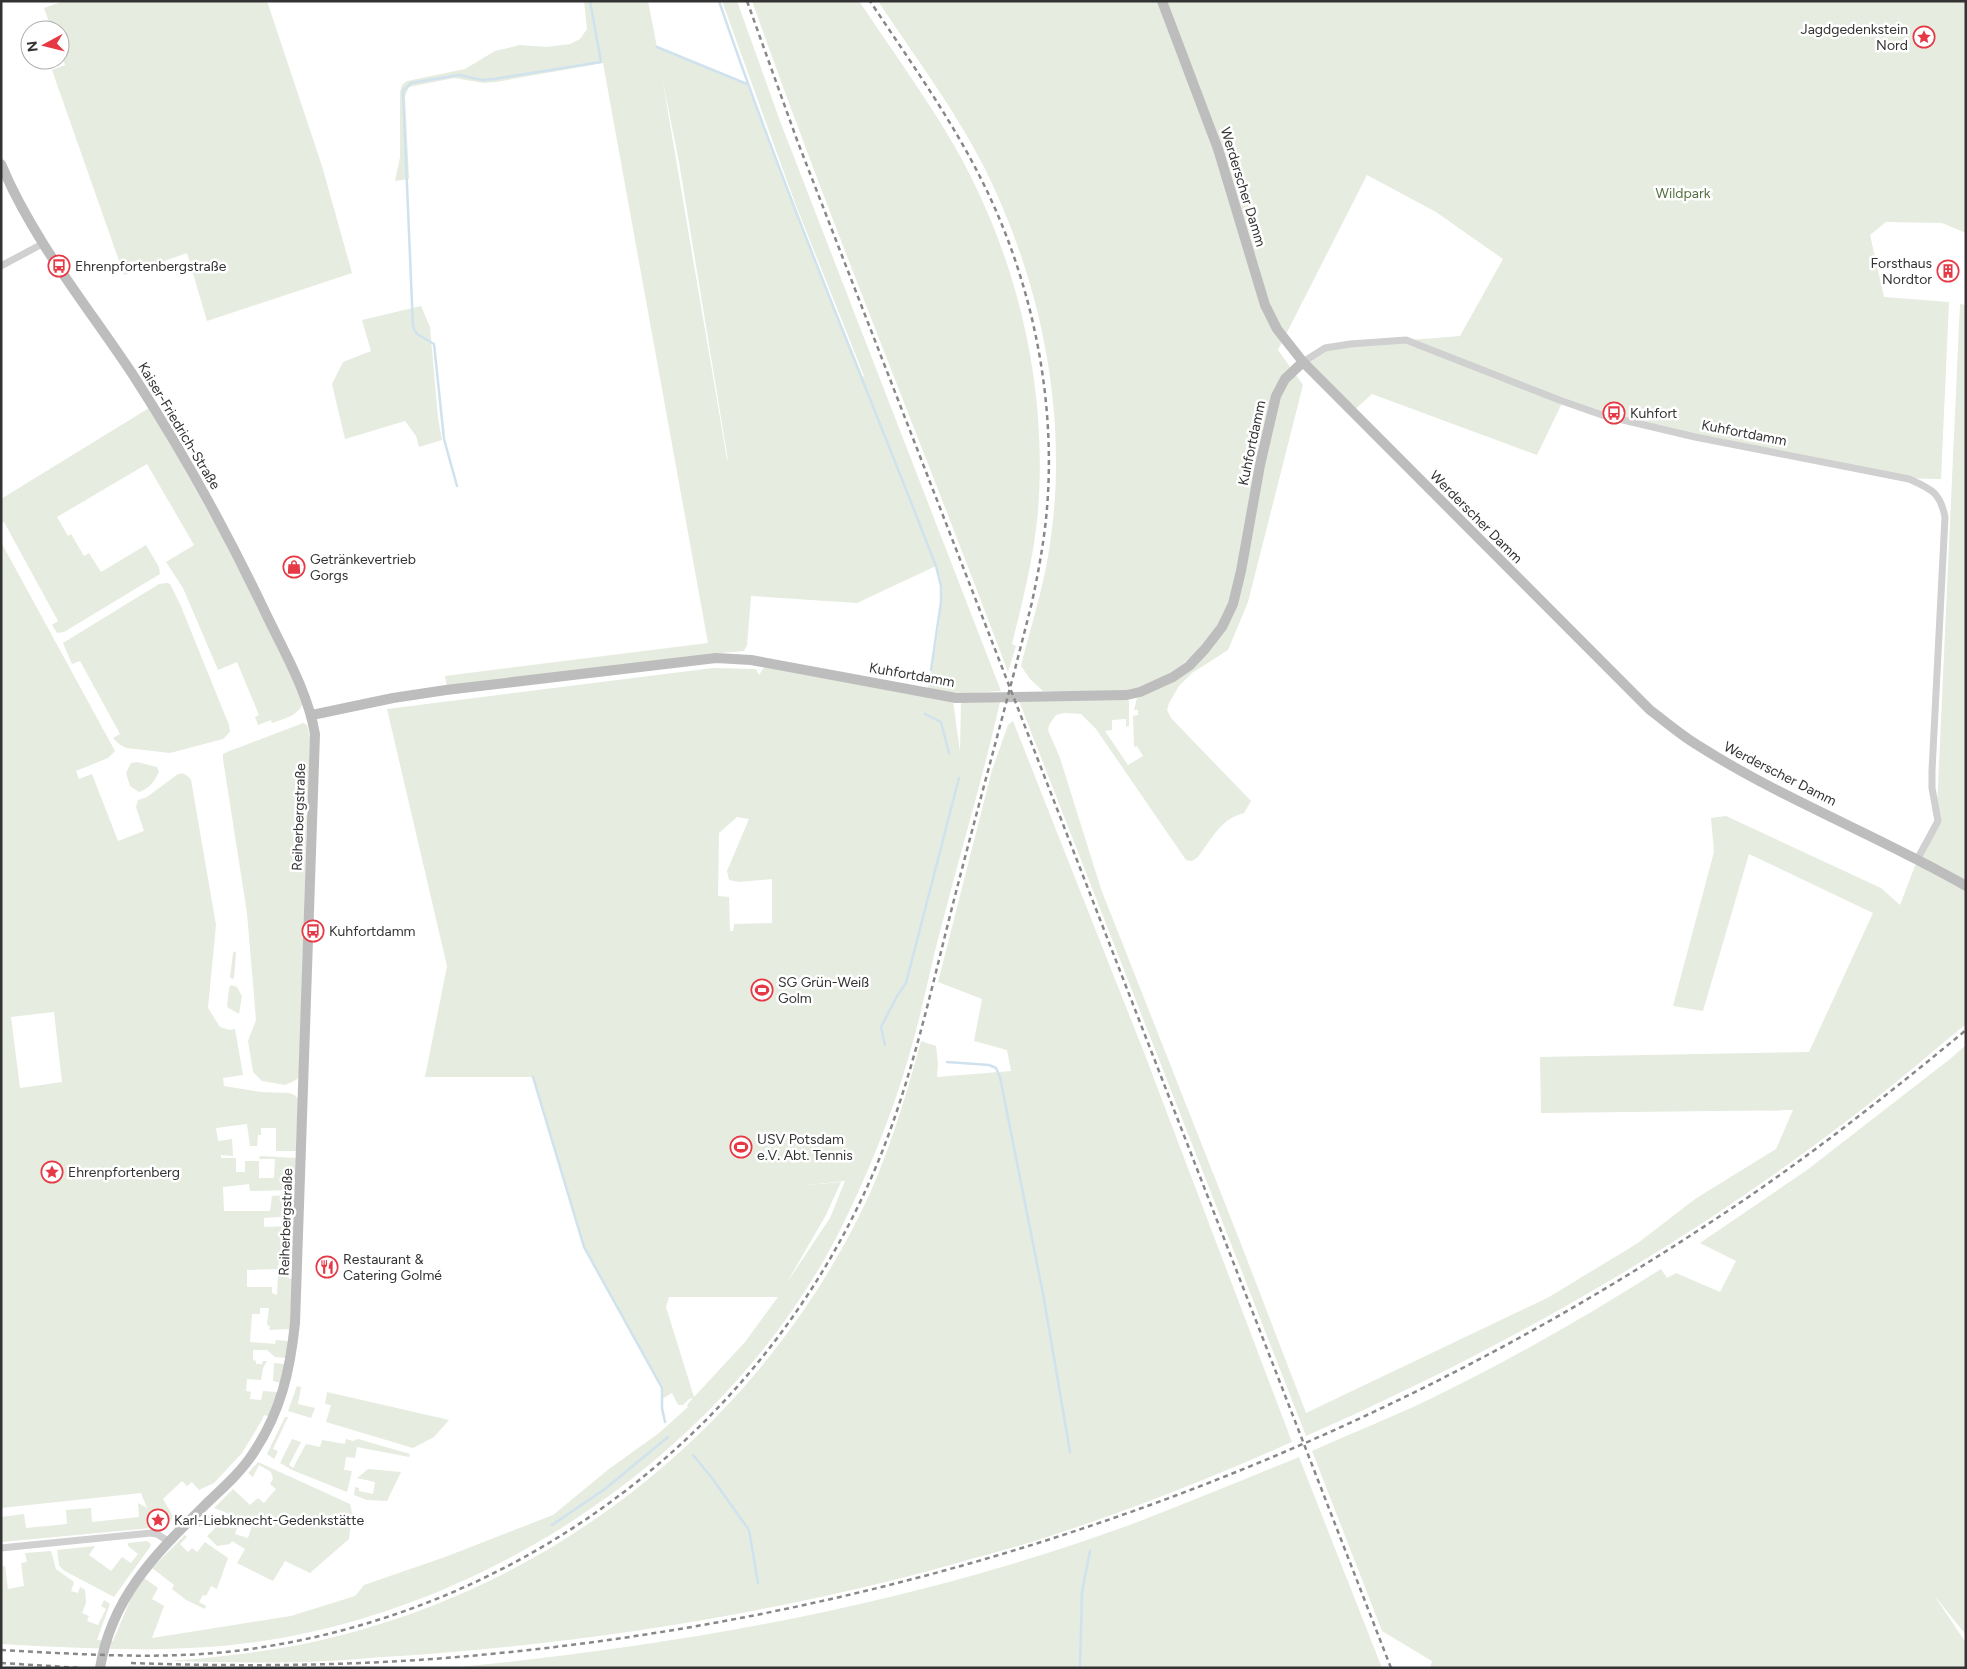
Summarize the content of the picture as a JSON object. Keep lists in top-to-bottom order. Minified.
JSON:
{"streets":{"street":["Werderscher Damm","Kaiser-Friedrich-Straße","Kuhfortdamm","Reiherbergstraße"]},"crossings":[["Werderscher Damm","Kuhfortdamm"],["Kaiser-Friedrich-Straße","Kuhfortdamm"],["Kaiser-Friedrich-Straße","Reiherbergstraße"],["Kuhfortdamm","Reiherbergstraße"]],"parks":["Wildpark"],"places":{"place":["Jagdgedenkstein Nord","Ehrenpfortenberg","Karl-Liebknecht-Gedenkstätte"],"bus stop":["Ehrenpfortenbergstraße","Kuhfort","Kuhfortdamm"],"building":["Forsthaus Nordtor"],"shop":["Getränkevertrieb Gorgs"],"sports":["SG Grün-Weiß Golm","USV Potsdam e.V. Abt. Tennis"],"restaurant":["Restaurant & Catering Golmé"]},"north":"left"}
